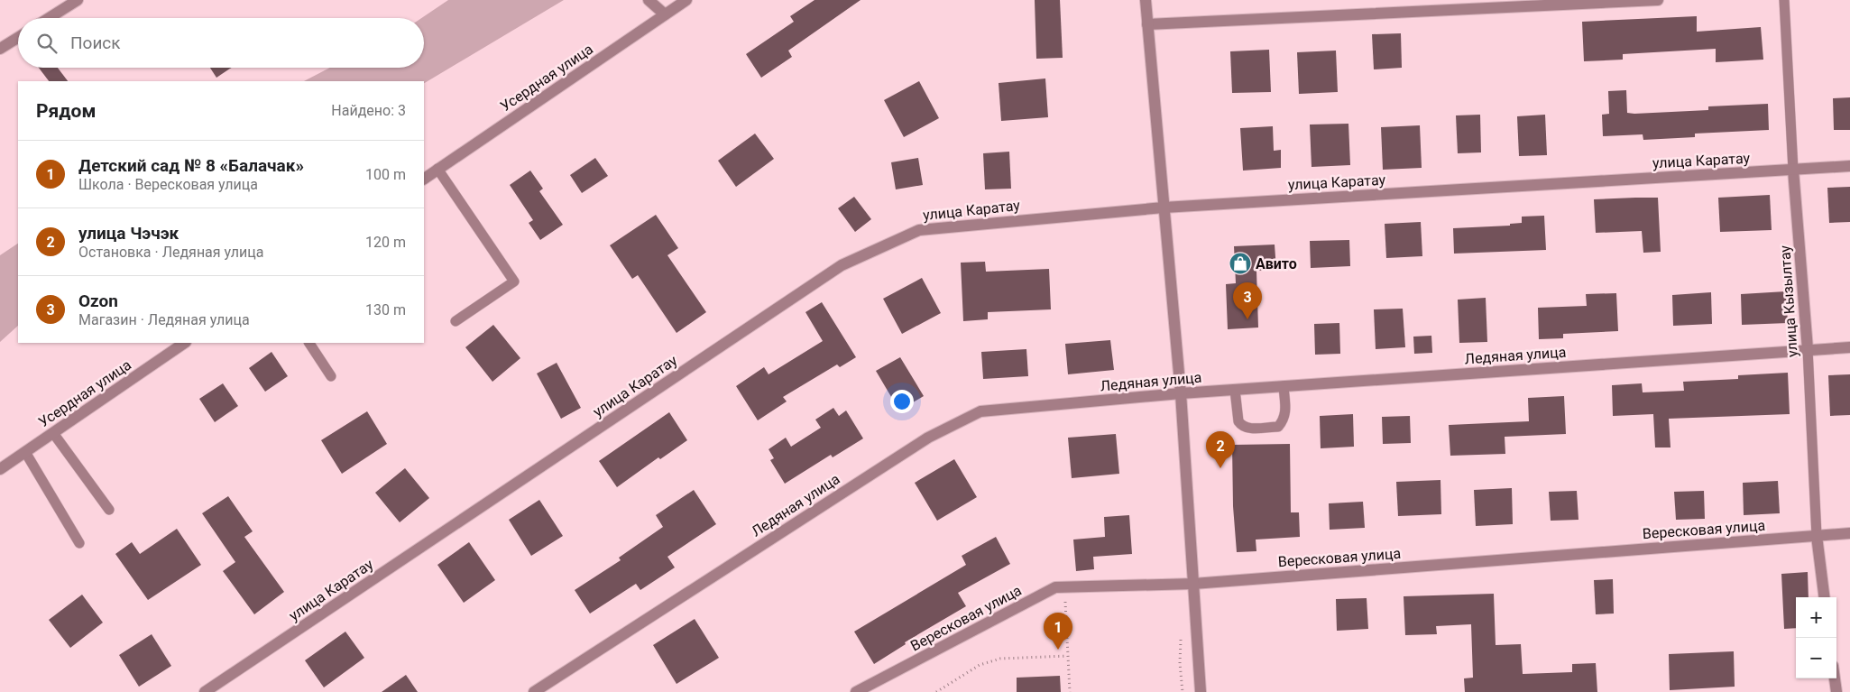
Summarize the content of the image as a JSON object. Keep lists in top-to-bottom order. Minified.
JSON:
{"streets":{"street":["Усердная улица","улица Каратау","улица Кызылтау","Ледяная улица","Вересковая улица"]},"crossings":[["улица Каратау","улица Кызылтау"],["улица Кызылтау","Ледяная улица"],["улица Кызылтау","Вересковая улица"]],"places":{"shop":["Авито"]},"page":{"search":"Поиск","heading":["Рядом","Найдено: 3"],"list":[{"mark":"1","name":"Детский сад № 8 «Балачак»","note":"Школа · Вересковая улица","value":"100 m"},{"mark":"2","name":"улица Чэчэк","note":"Остановка · Ледяная улица","value":"120 m"},{"mark":"3","name":"Ozon","note":"Магазин · Ледяная улица","value":"130 m"}],"pins":["3","2","1"],"map_buttons":["+","−"]}}
